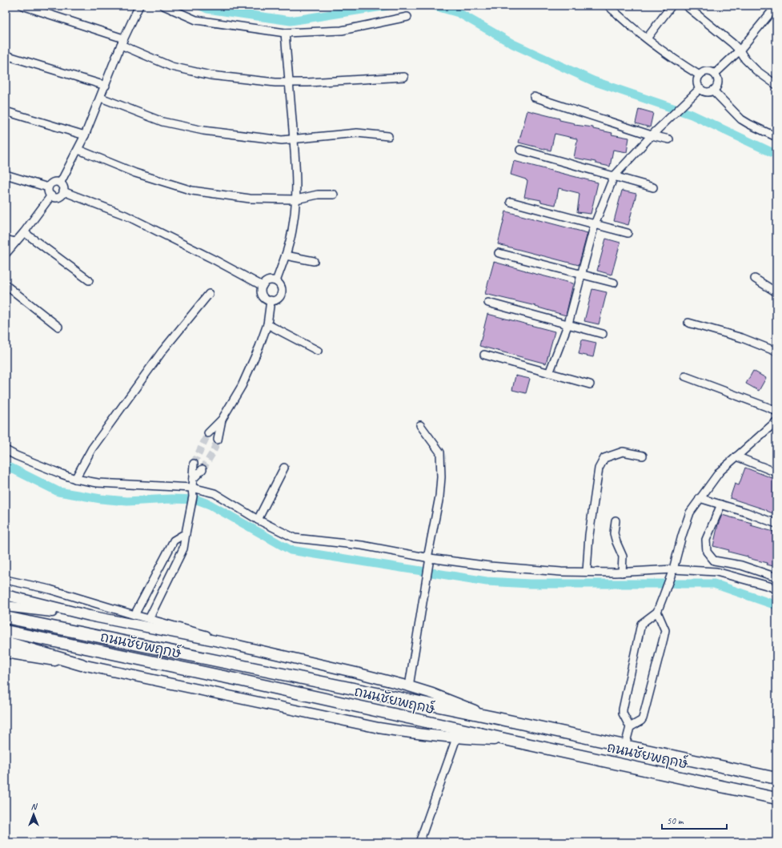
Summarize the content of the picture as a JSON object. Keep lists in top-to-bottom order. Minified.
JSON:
{"streets":{"main road":["ถนนชัยพฤกษ์"]},"scale_bar":"50 m","north":"top"}
